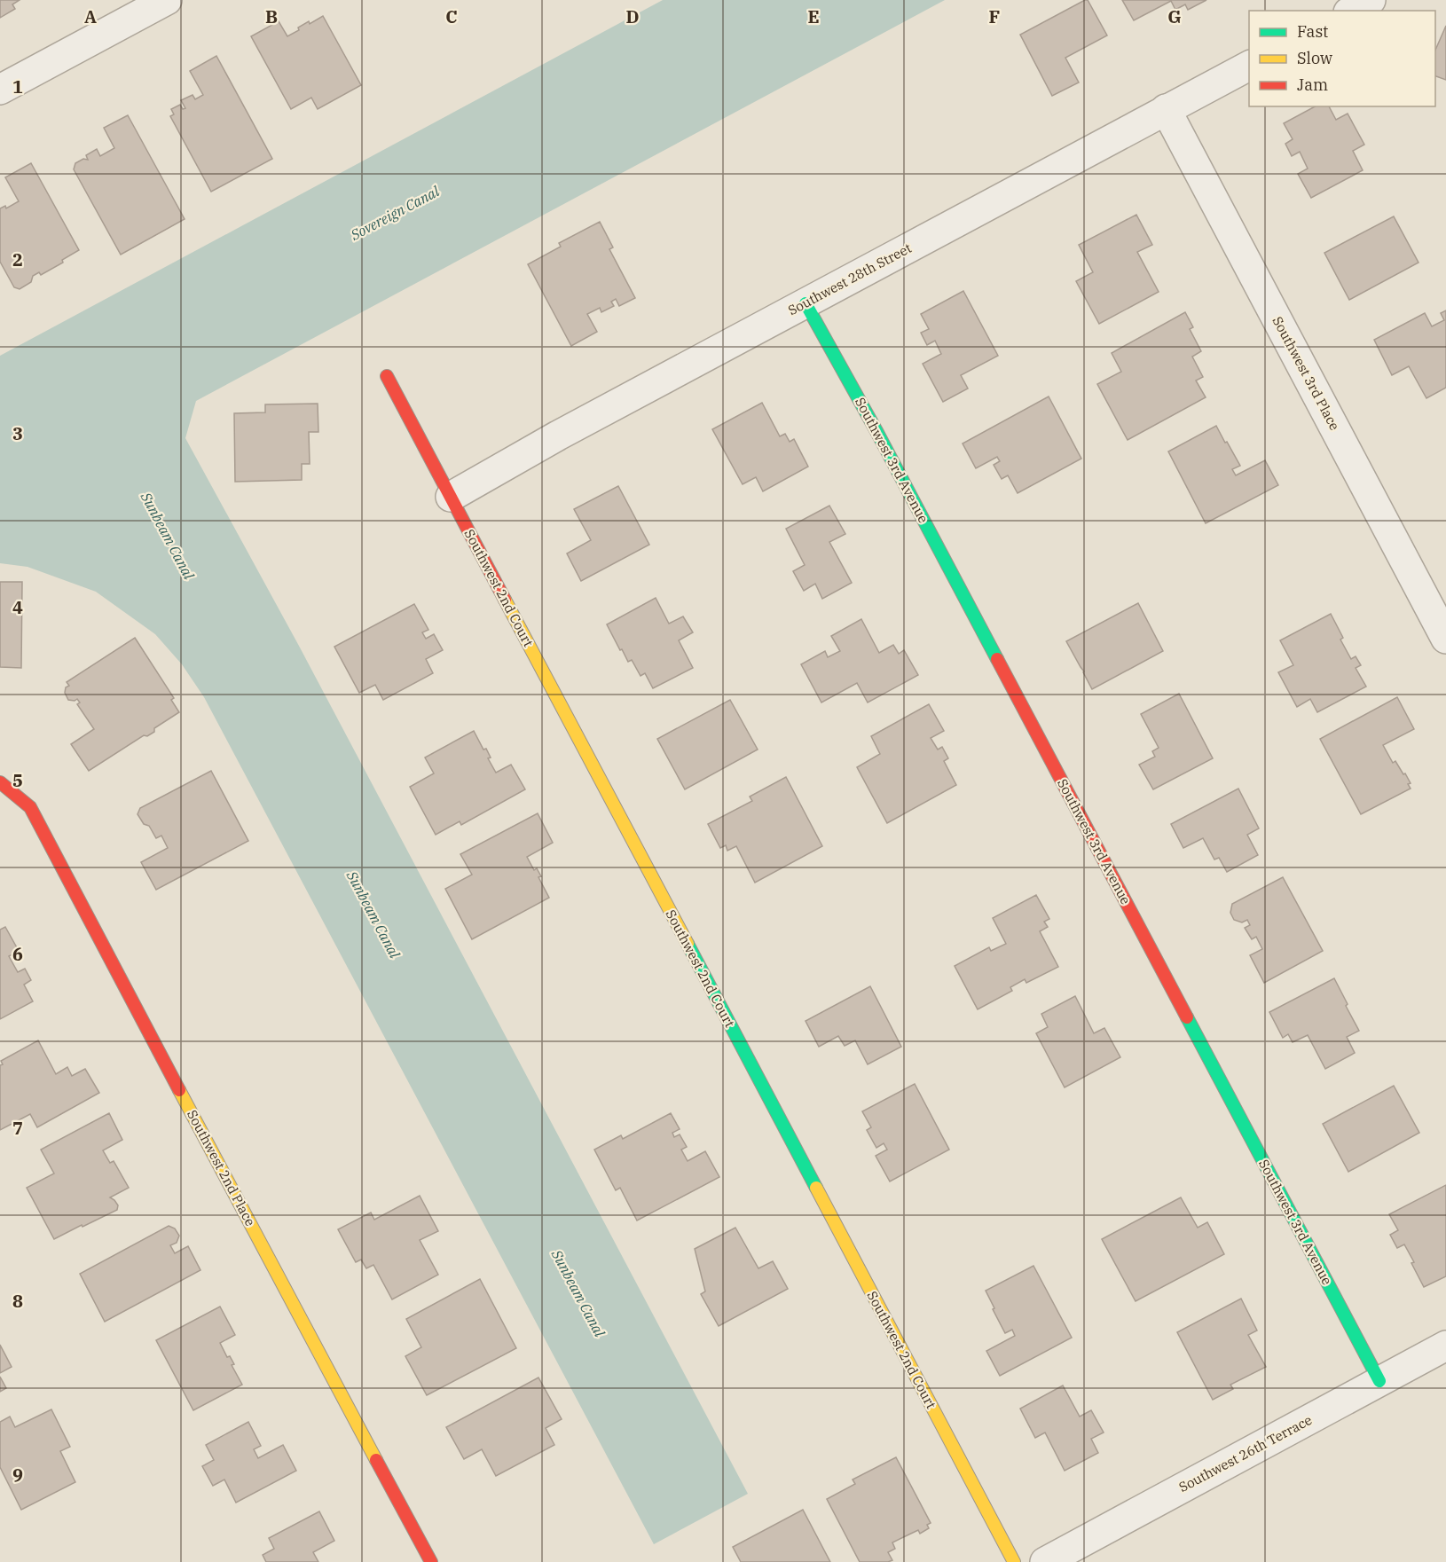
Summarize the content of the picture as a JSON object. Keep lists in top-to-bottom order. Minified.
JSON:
{"streets":{"street":["Southwest 28th Street","Southwest 3rd Place","Southwest 3rd Avenue","Southwest 2nd Court","Southwest 2nd Place","Southwest 26th Terrace"]},"crossings":[["Southwest 28th Street","Southwest 3rd Place"],["Southwest 28th Street","Southwest 3rd Avenue"],["Southwest 28th Street","Southwest 2nd Court"],["Southwest 3rd Avenue","Southwest 26th Terrace"]],"water":["Sovereign Canal","Sunbeam Canal"],"legend":["Fast","Slow","Jam"],"grid":{"columns":["A","B","C","D","E","F","G"],"rows":["1","2","3","4","5","6","7","8","9"]}}
